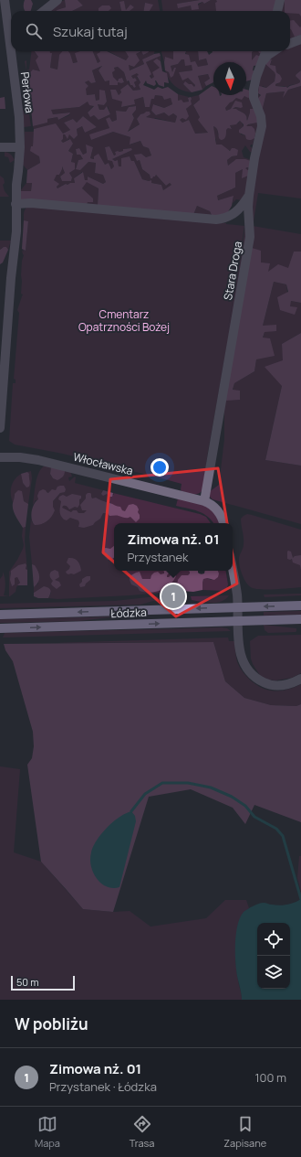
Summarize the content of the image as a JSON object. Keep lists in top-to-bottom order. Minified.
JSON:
{"streets":{"main road":["Łódzka"],"street":["Perłowa","Stara Droga","Włocławska"]},"crossings":[["Stara Droga","Włocławska"]],"parks":["Cmentarz Opatrzności Bożej"],"scale_bar":"50 m","north":"bottom","page":{"search":"Szukaj tutaj","popup":["Zimowa nż. 01","Przystanek"],"pins":"1","scale":"50 m","heading":"W pobliżu","list":[{"mark":"1","name":"Zimowa nż. 01","note":"Przystanek · Łódzka","value":"100 m"}],"nav":["Mapa","Trasa","Zapisane"]}}
